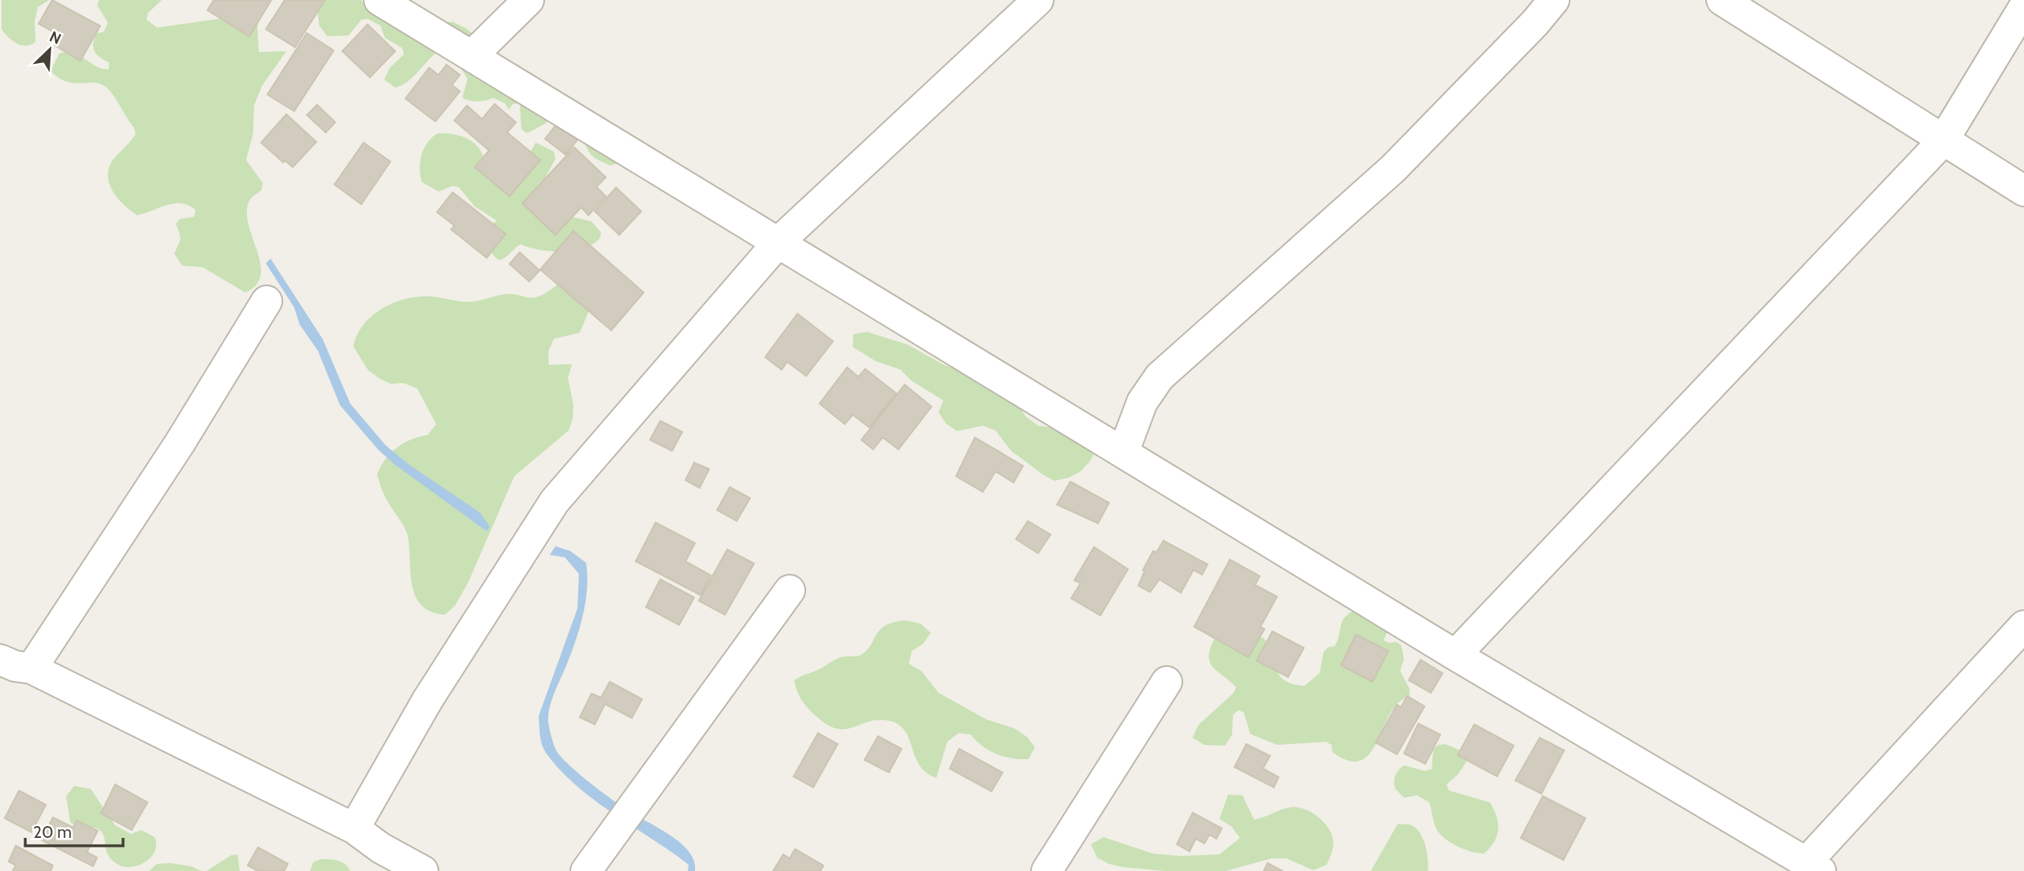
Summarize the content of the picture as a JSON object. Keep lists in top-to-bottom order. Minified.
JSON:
{"scale_bar":"20 m","north":"top right"}
